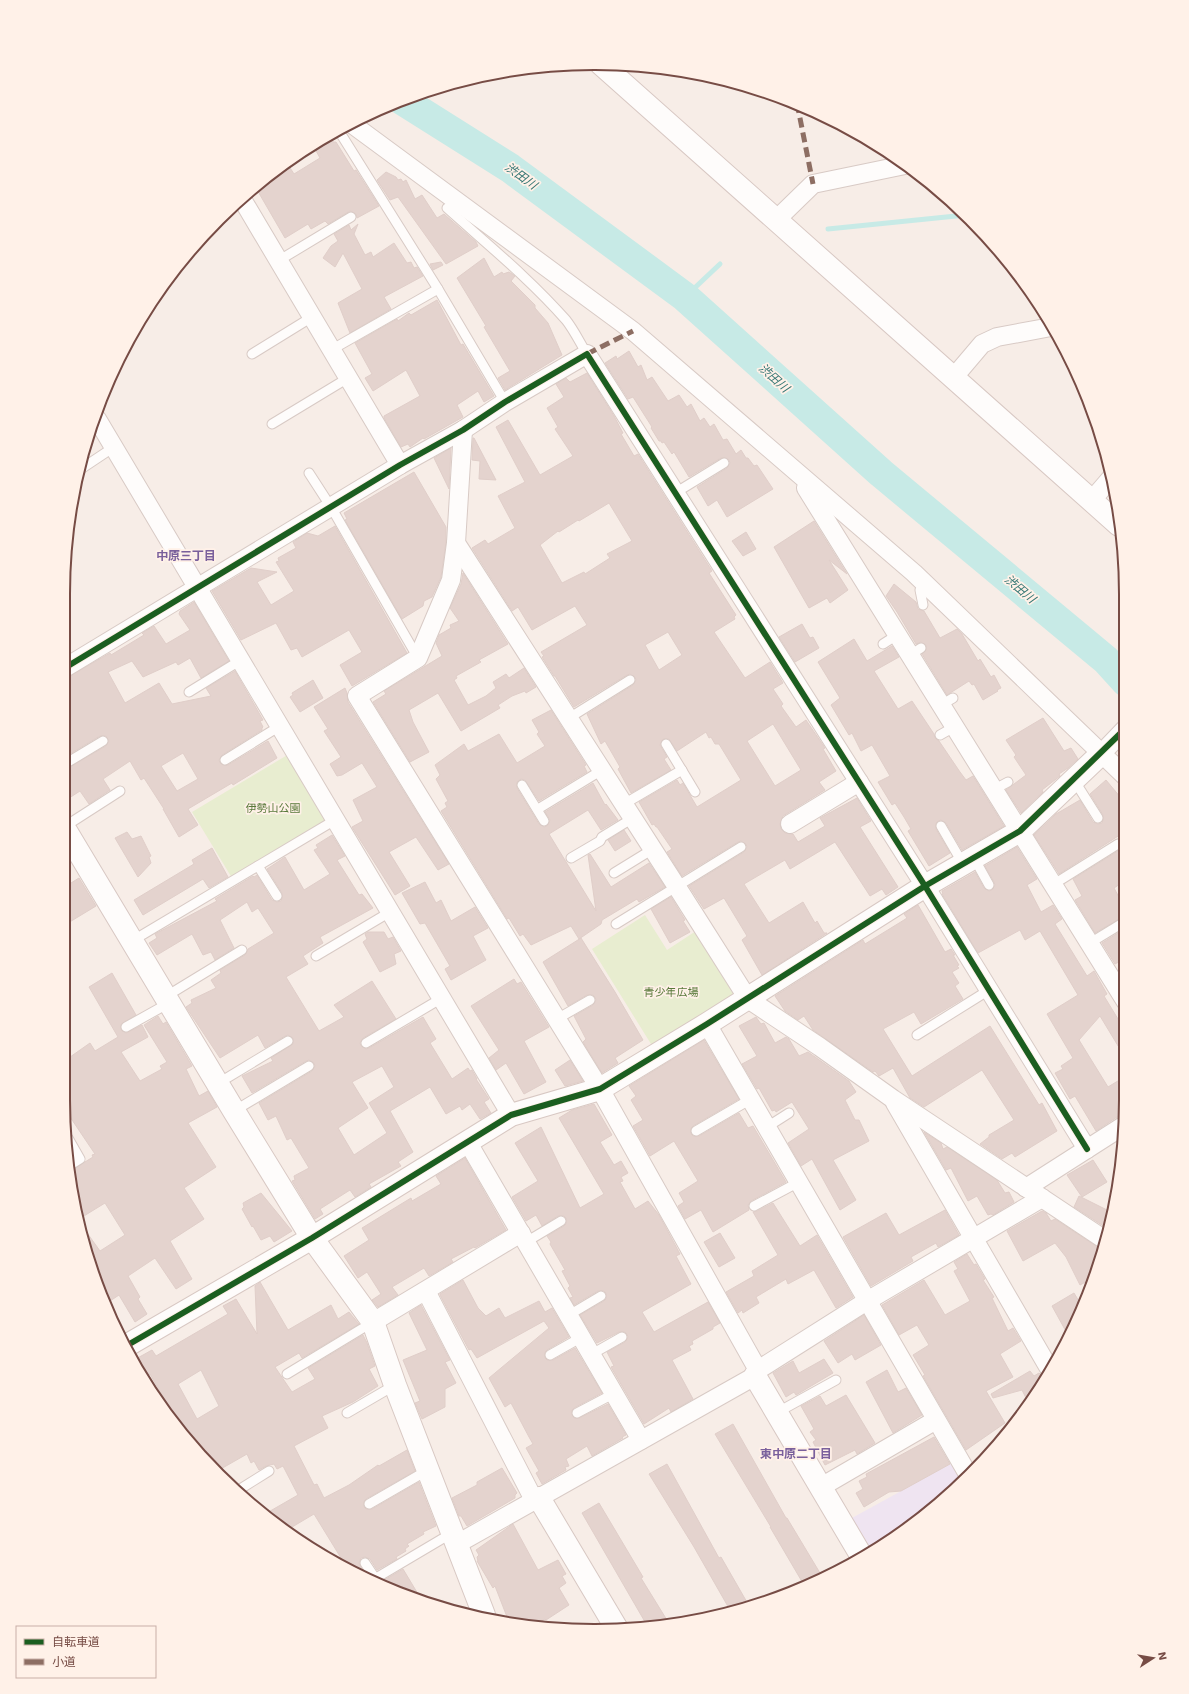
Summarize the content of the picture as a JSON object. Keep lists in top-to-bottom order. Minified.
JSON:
{"districts":["中原三丁目","東中原二丁目"],"water":["渋田川"],"parks":["伊勢山公園","青少年広場"],"legend":["自転車道","小道"],"north":"right"}
